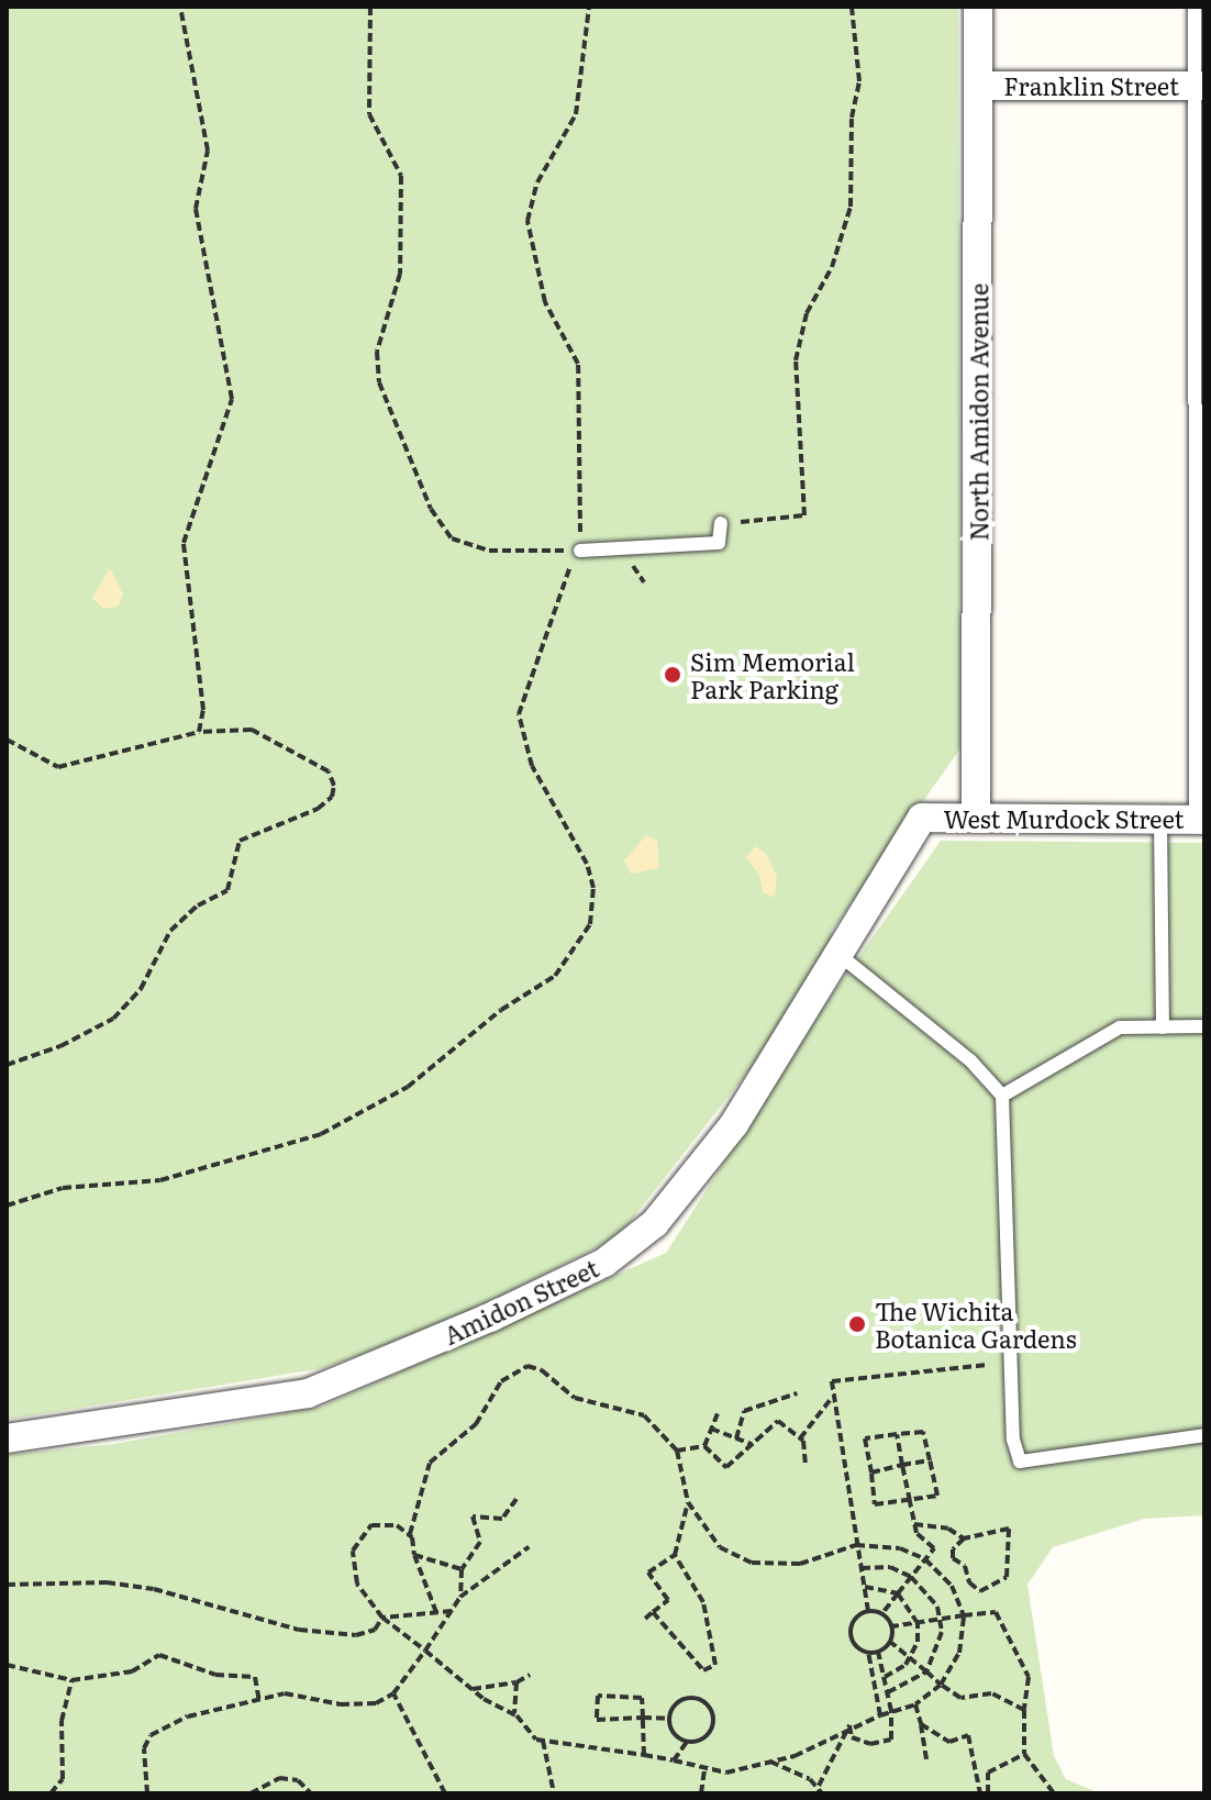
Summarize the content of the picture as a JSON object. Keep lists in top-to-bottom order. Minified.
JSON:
{"streets":{"street":["Franklin Street","North Amidon Avenue","West Murdock Street","Amidon Street"]},"crossings":[["Franklin Street","North Amidon Avenue"],["North Amidon Avenue","West Murdock Street"],["West Murdock Street","Amidon Street"]],"places":["Sim Memorial Park Parking","The Wichita Botanica Gardens"]}
